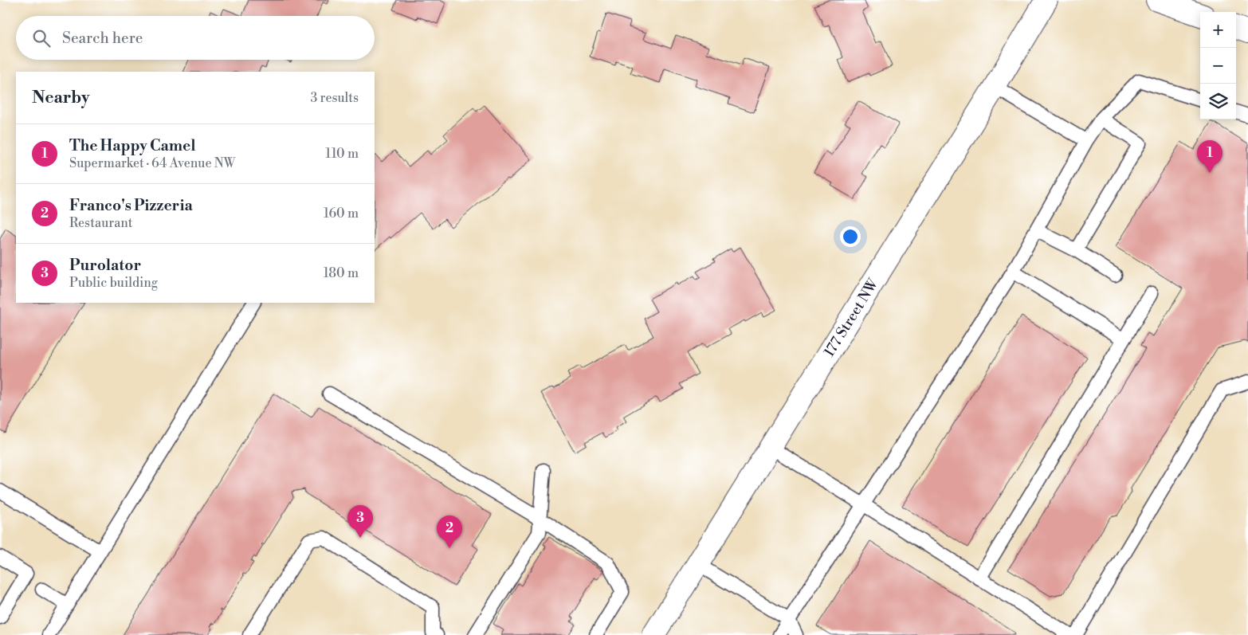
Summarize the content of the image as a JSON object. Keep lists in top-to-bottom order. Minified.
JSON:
{"streets":{"street":["177 Street NW"]},"page":{"map_buttons":["+","−"],"search":"Search here","heading":["Nearby","3 results"],"list":[{"mark":"1","name":"The Happy Camel","note":"Supermarket · 64 Avenue NW","value":"110 m"},{"mark":"2","name":"Franco's Pizzeria","note":"Restaurant","value":"160 m"},{"mark":"3","name":"Purolator","note":"Public building","value":"180 m"}],"pins":["1","3","2"]}}
